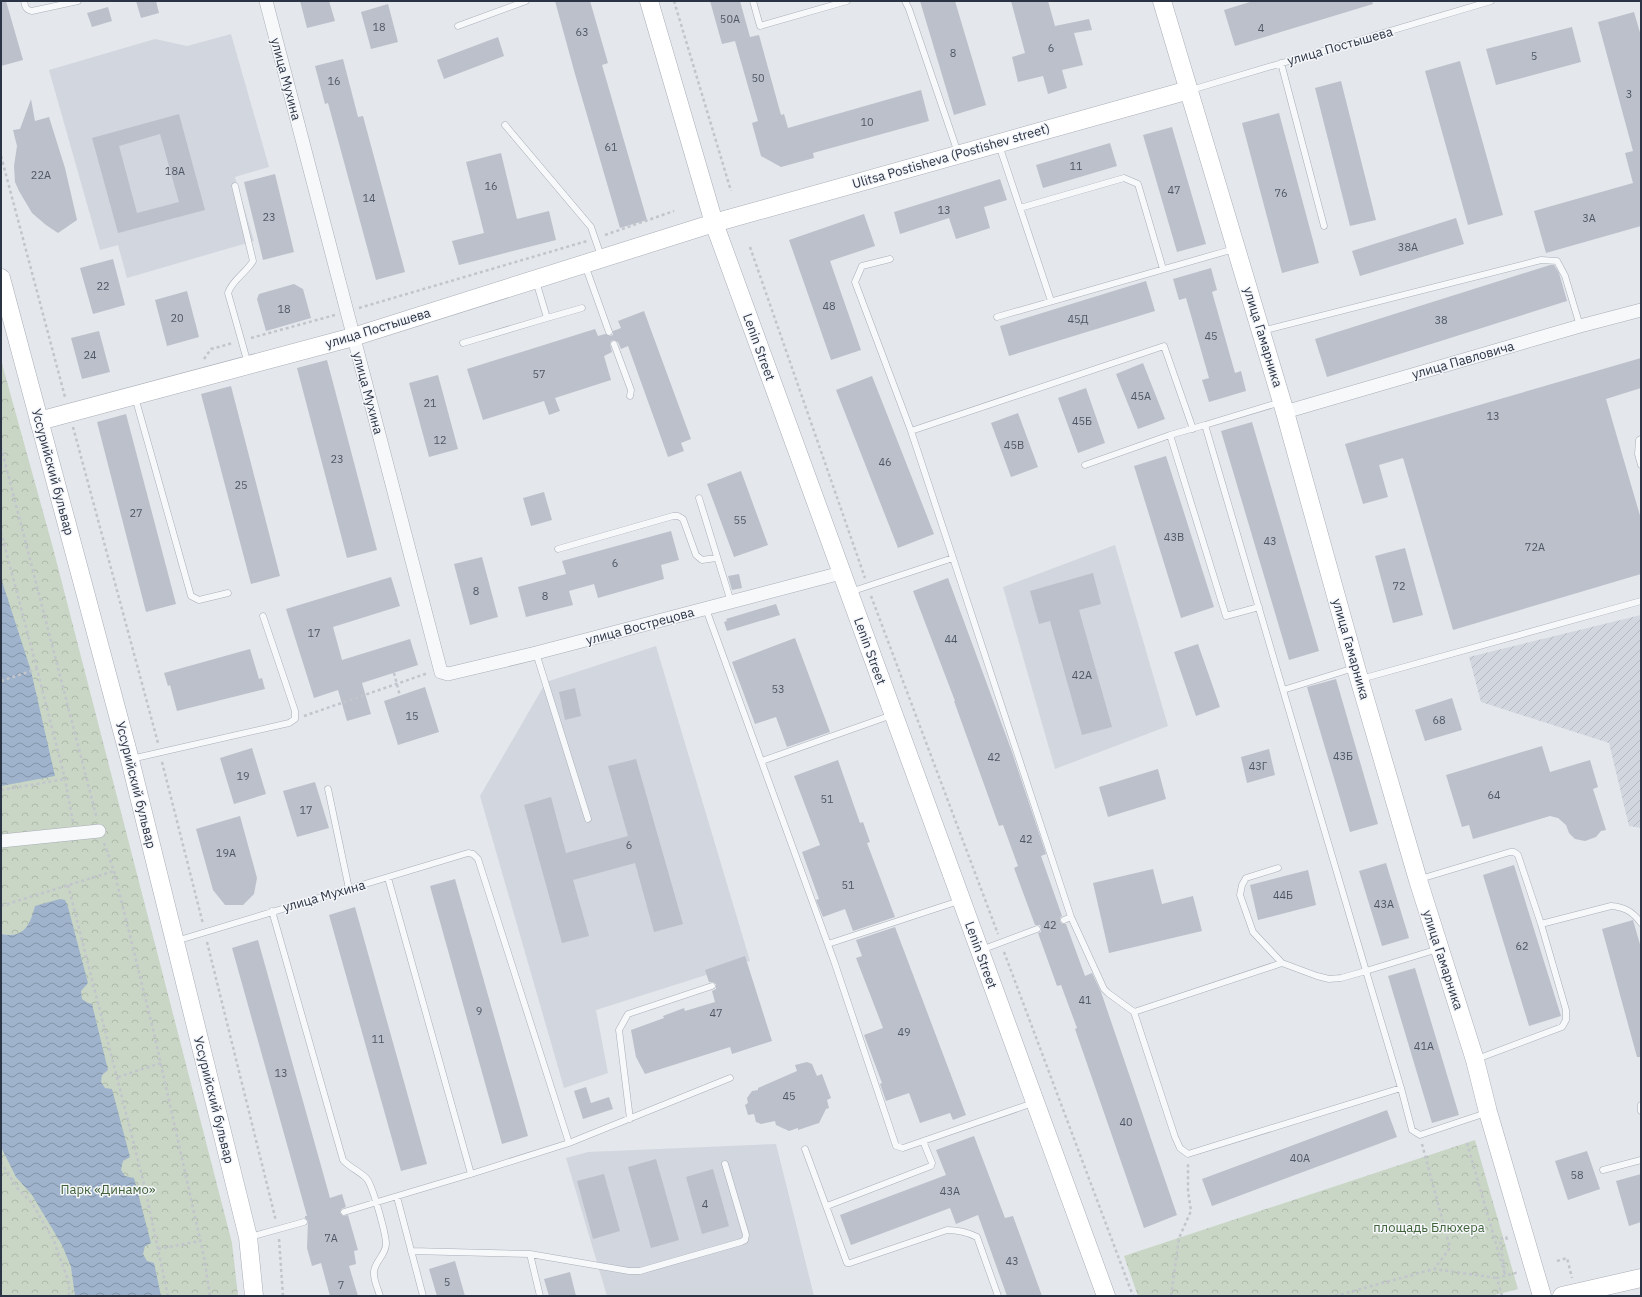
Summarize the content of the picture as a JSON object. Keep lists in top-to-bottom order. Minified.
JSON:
{"streets":{"street":["улица Постышева","улица Мухина","Ulitsa Postisheva (Postishev street)","улица Гамарника","Lenin Street","улица Павловича","Уссурийский бульвар","улица Вострецова"]},"crossings":[["улица Постышева","улица Мухина"],["улица Постышева","Ulitsa Postisheva (Postishev street)"],["улица Постышева","улица Гамарника"],["улица Постышева","Lenin Street"],["улица Постышева","Уссурийский бульвар"],["улица Мухина","Уссурийский бульвар"],["улица Мухина","улица Вострецова"],["Ulitsa Postisheva (Postishev street)","улица Гамарника"],["Ulitsa Postisheva (Postishev street)","Lenin Street"],["улица Гамарника","улица Павловича"],["Lenin Street","улица Вострецова"]],"parks":["Парк «Динамо»","площадь Блюхера"],"house_numbers":["50А","18","4","63","6","8","5","50","16","3","10","61","11","18А","22А","16","47","76","14","13","23","3А","38А","22","48","18","20","45Д","38","45","24","57","45А","21","13","45Б","12","45В","23","46","25","27","55","43В","43","72А","6","72","8","8","17","44","42А","53","15","68","43Б","42","43Г","19","64","51","17","42","6","19А","51","44Б","43А","42","62","41","9","47","49","11","41А","13","45","40","40А","58","43А","4","7А","43","5","7"]}
